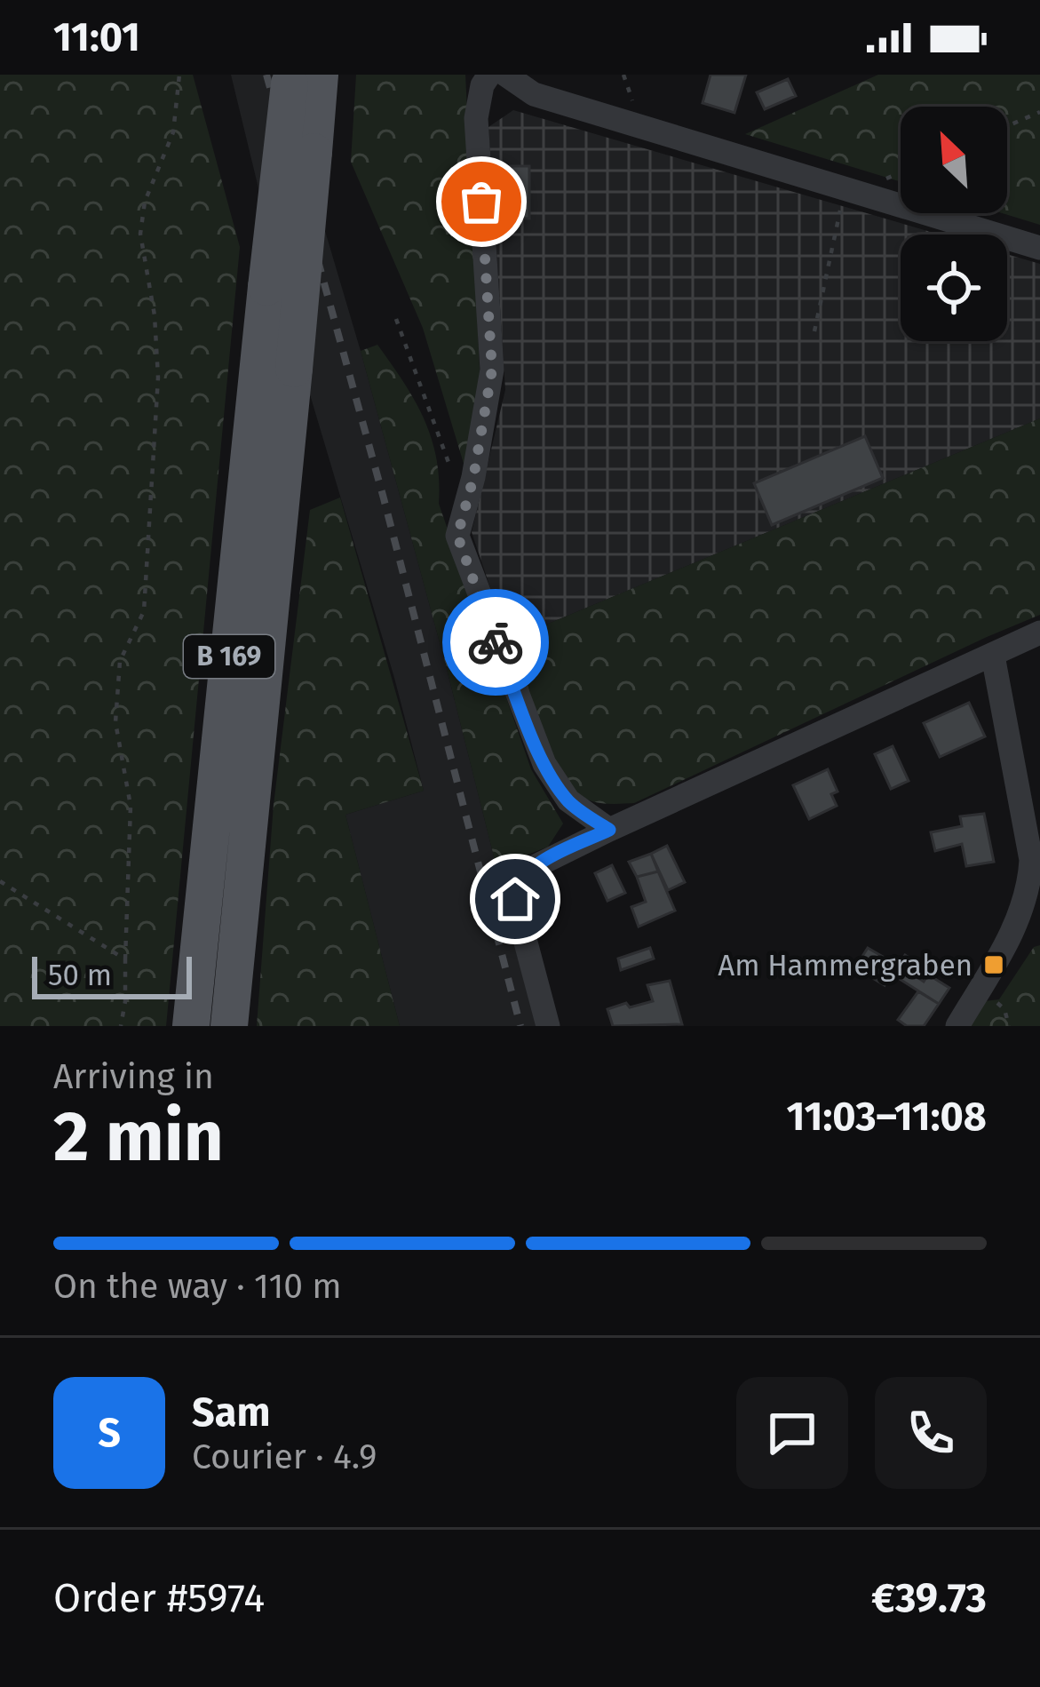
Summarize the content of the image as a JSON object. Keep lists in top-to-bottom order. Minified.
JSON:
{"streets":{"main road":["B 169"]},"places":{"transit":["Am Hammergraben"]},"scale_bar":"50 m","north":"top left","page":{"status":"11:01","scale":"50 m","heading":["2 min","Arriving in","11:03–11:08"],"panel":["Sam","Courier · 4.9","Order #5974","€39.73"],"bar":"On the way · 110 m","round":"S"}}
